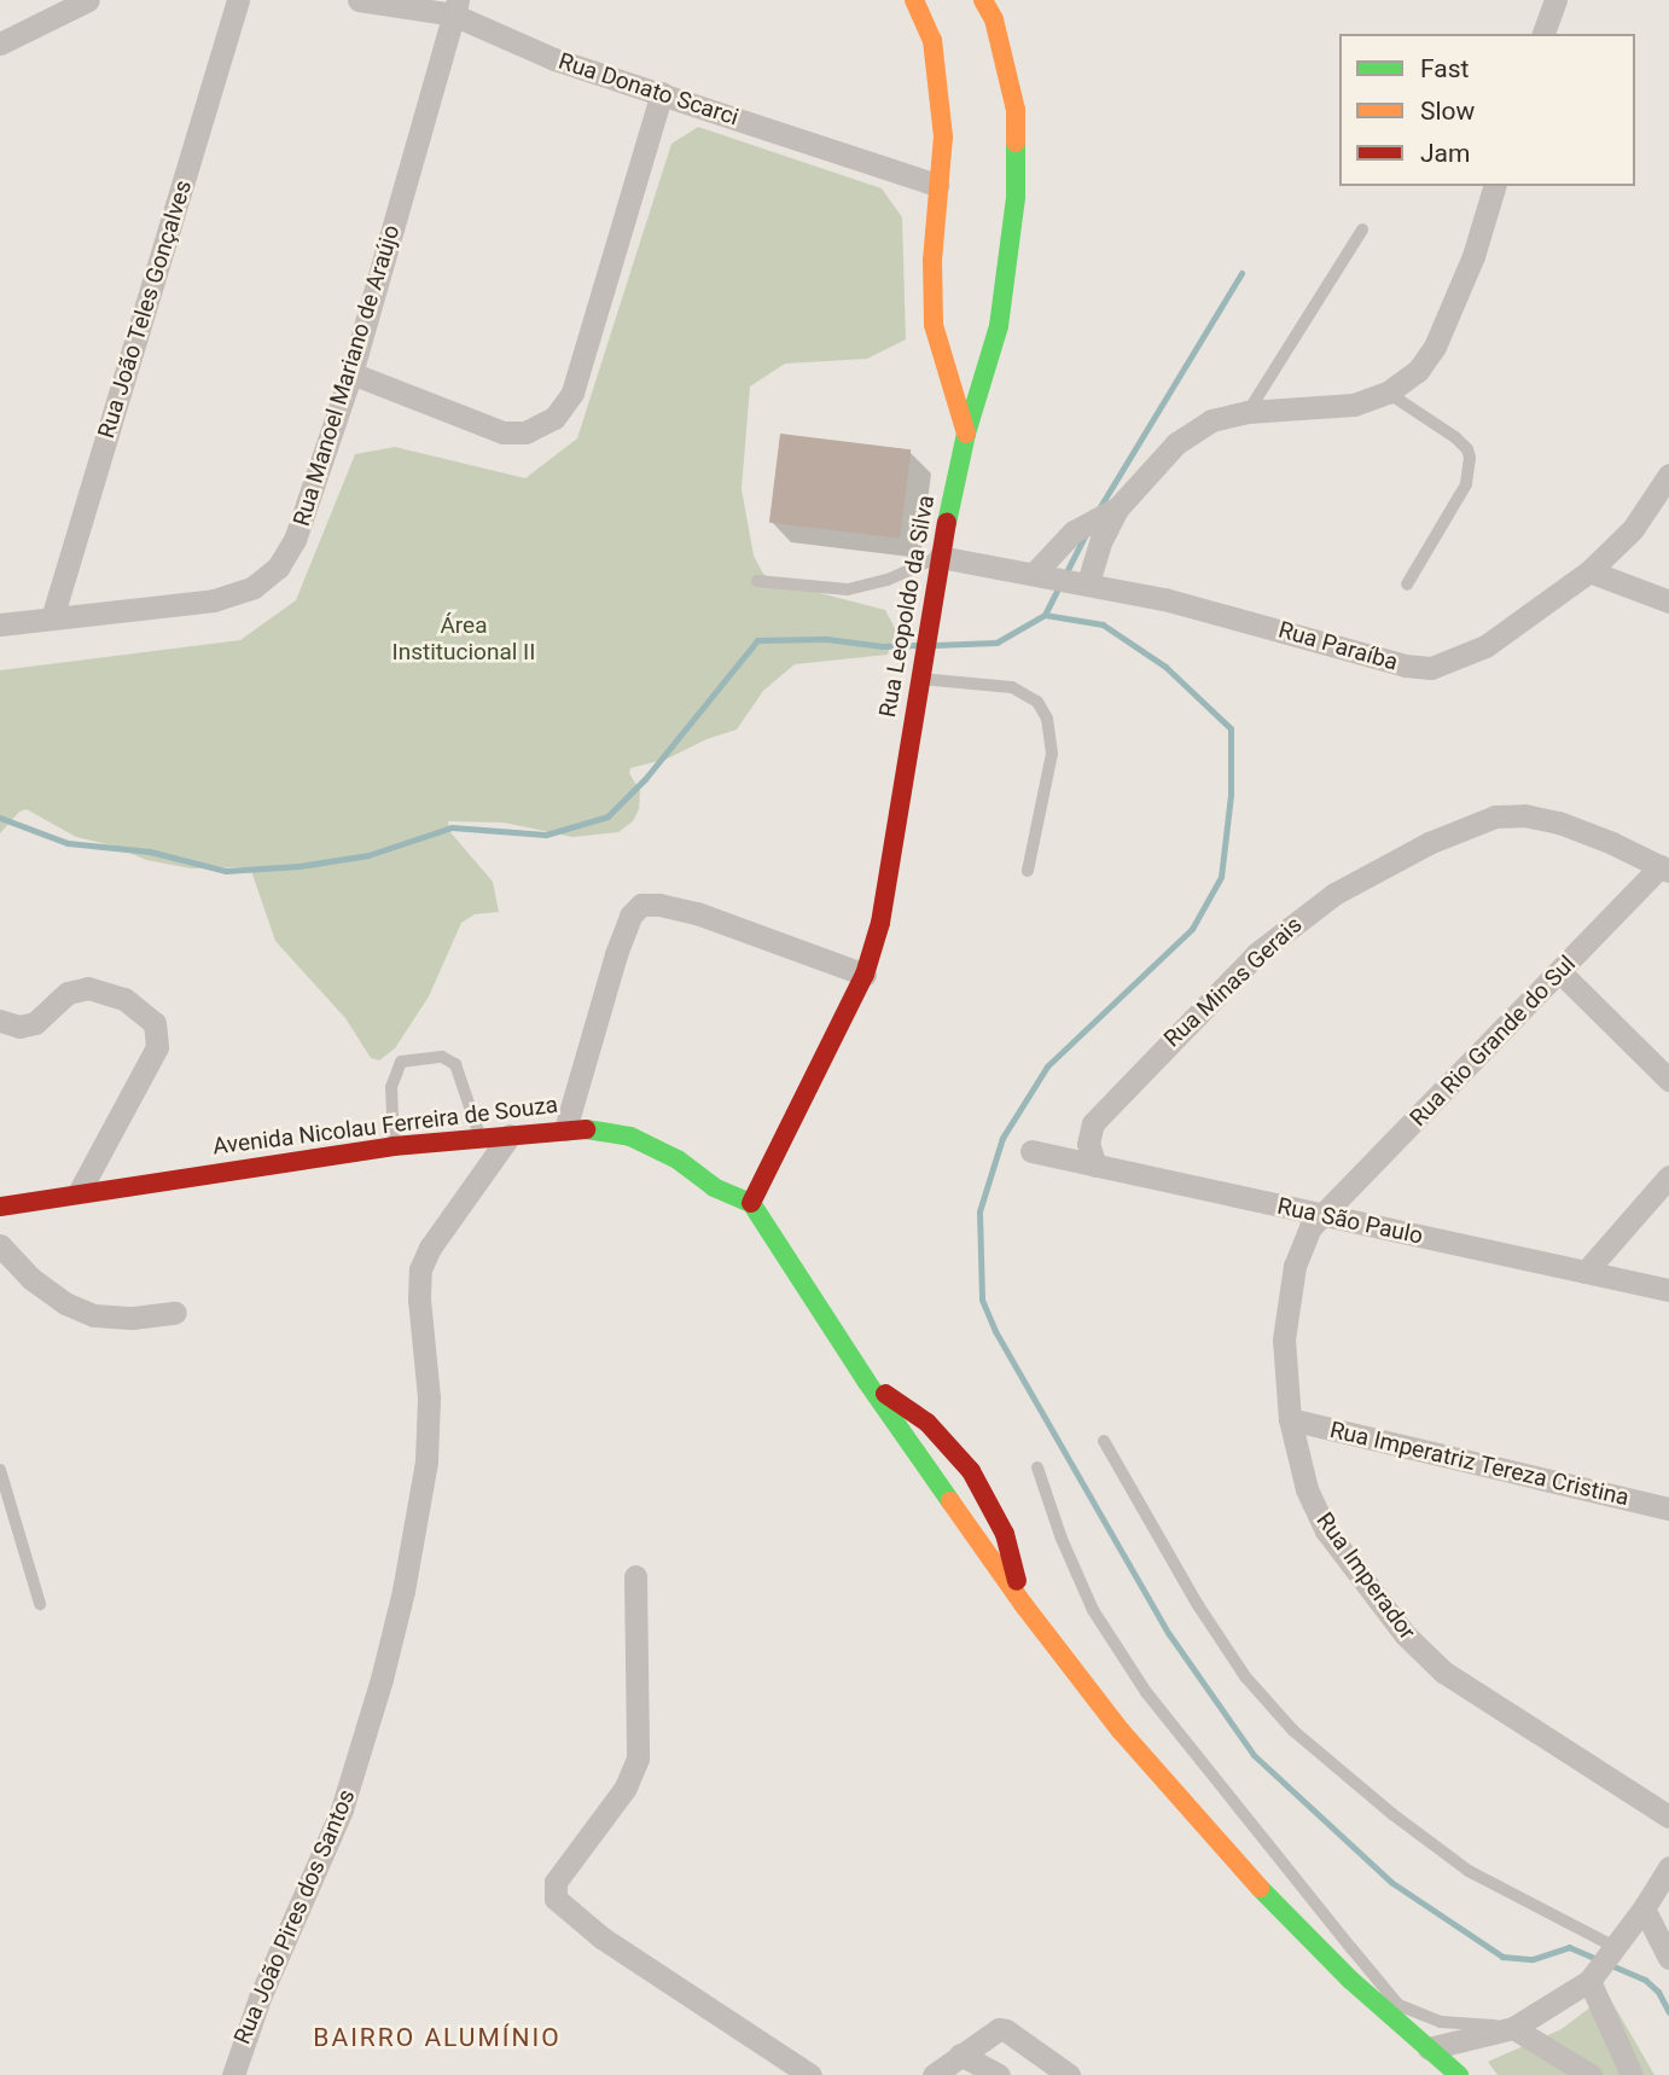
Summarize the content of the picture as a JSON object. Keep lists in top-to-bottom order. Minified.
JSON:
{"streets":{"street":["Rua Donato Scarci","Rua João Teles Gonçalves","Rua Manoel Mariano de Araújo","Rua Leopoldo da Silva","Rua Paraíba","Rua Minas Gerais","Rua Rio Grande do Sul","Avenida Nicolau Ferreira de Souza","Rua São Paulo","Rua Imperatriz Tereza Cristina","Rua Imperador","Rua João Pires dos Santos"]},"crossings":[["Rua Donato Scarci","Rua Manoel Mariano de Araújo"],["Rua João Teles Gonçalves","Rua Manoel Mariano de Araújo"],["Rua Leopoldo da Silva","Rua Paraíba"],["Rua Leopoldo da Silva","Avenida Nicolau Ferreira de Souza"],["Rua Minas Gerais","Rua Rio Grande do Sul"],["Rua Minas Gerais","Rua São Paulo"],["Rua Rio Grande do Sul","Rua São Paulo"],["Rua Rio Grande do Sul","Rua Imperador"],["Avenida Nicolau Ferreira de Souza","Rua João Pires dos Santos"],["Rua São Paulo","Rua Imperador"],["Rua Imperatriz Tereza Cristina","Rua Imperador"]],"districts":["BAIRRO ALUMÍNIO"],"parks":["Área Institucional II"],"legend":["Fast","Slow","Jam"]}
